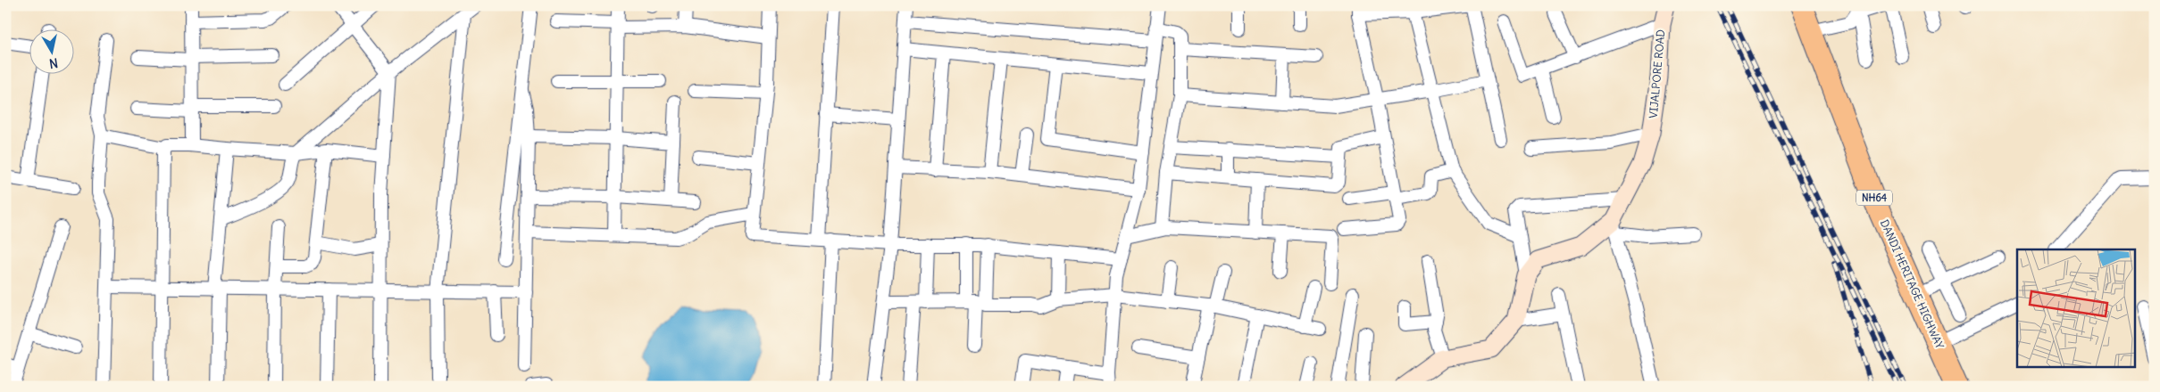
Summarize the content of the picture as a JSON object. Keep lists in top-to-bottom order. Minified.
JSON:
{"streets":{"highway":["NH64","DANDI HERITAGE HIGHWAY"],"main road":["VIJALPORE ROAD"]},"north":"bottom"}
